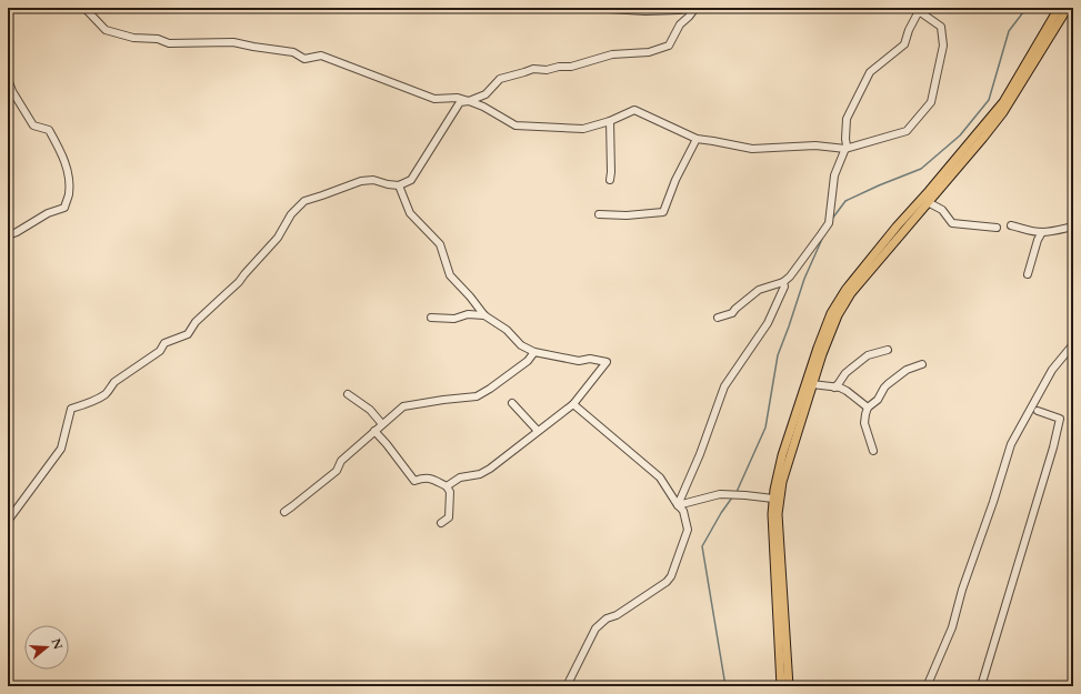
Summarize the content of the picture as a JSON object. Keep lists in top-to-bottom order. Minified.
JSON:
{"north":"right"}
